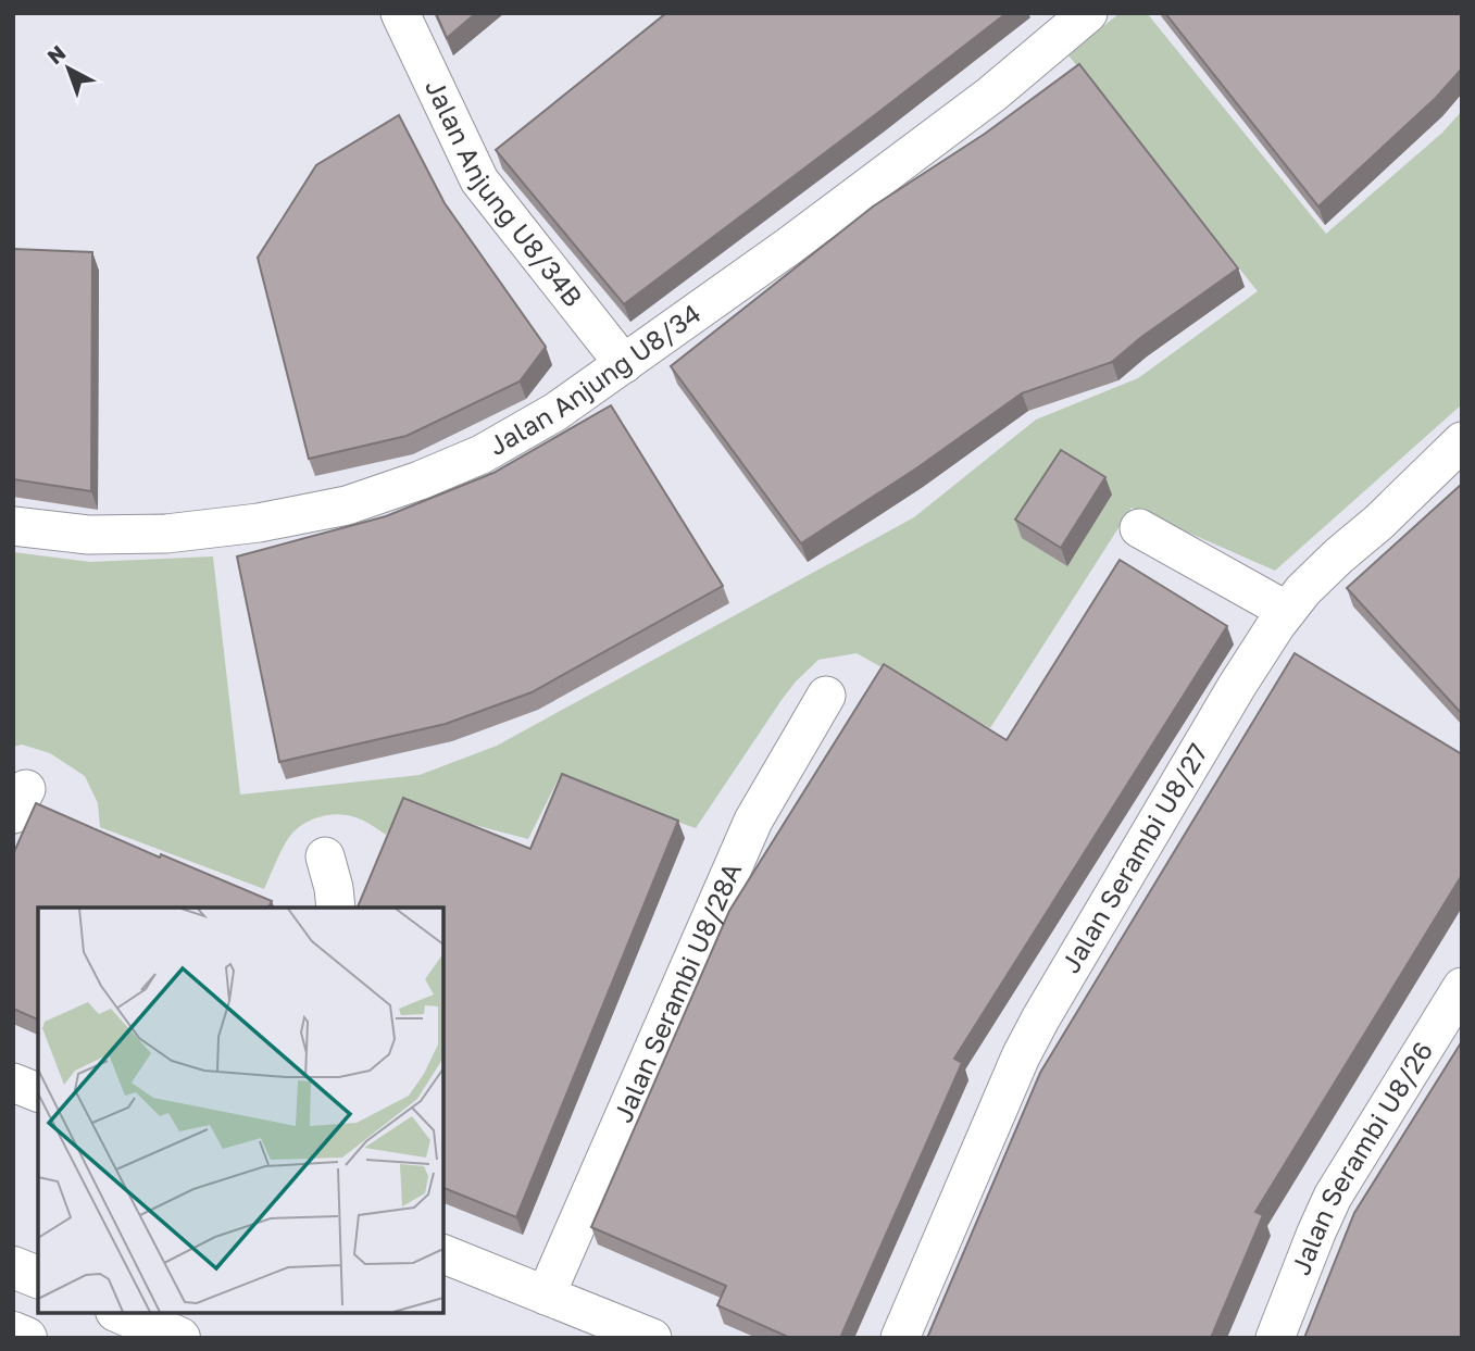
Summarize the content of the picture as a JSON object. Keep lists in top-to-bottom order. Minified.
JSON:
{"streets":{"street":["Jalan Anjung U8/34B","Jalan Anjung U8/34","Jalan Serambi U8/27","Jalan Serambi U8/28A","Jalan Serambi U8/26"]},"crossings":[["Jalan Anjung U8/34B","Jalan Anjung U8/34"]],"north":"top left"}
